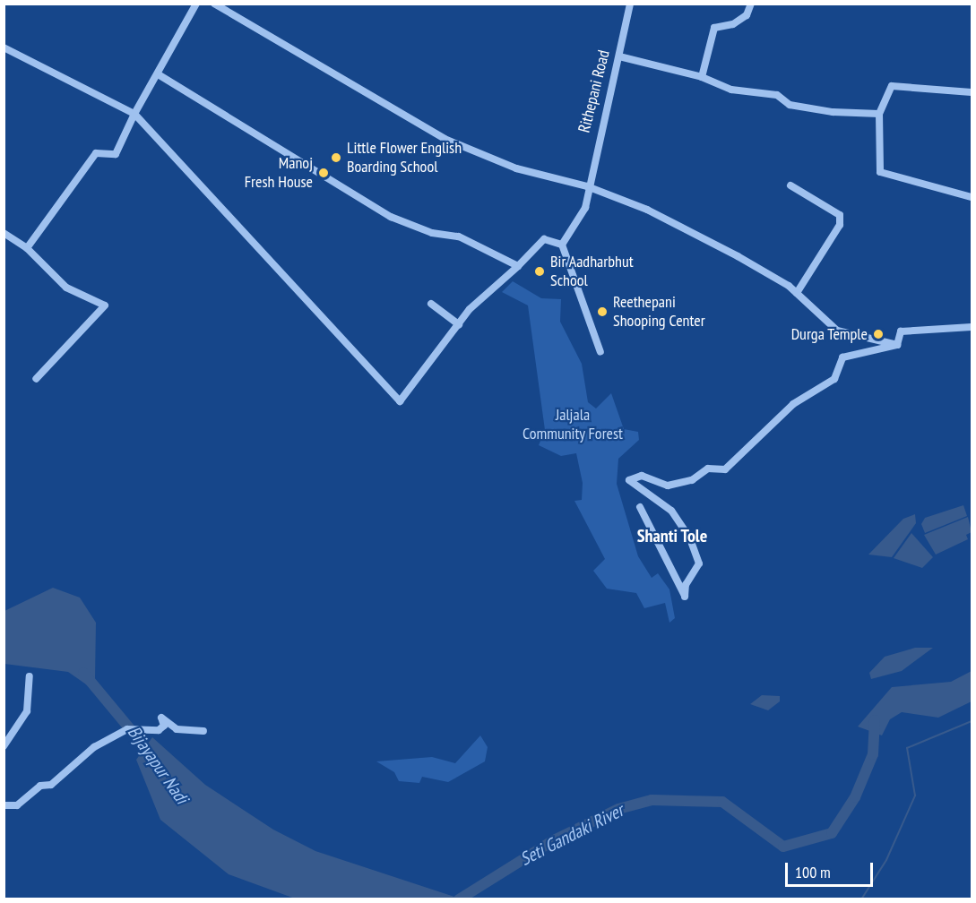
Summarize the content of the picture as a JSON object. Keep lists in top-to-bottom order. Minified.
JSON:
{"streets":{"street":["Rithepani Road"]},"districts":["Shanti Tole"],"water":["Bijayapur Nadi","Seti Gandaki River"],"parks":["Jaljala Community Forest"],"places":["Little Flower English Boarding School","Manoj Fresh House","Bir Aadharbhut School","Reethepani Shooping Center","Durga Temple"],"scale_bar":"100 m"}
